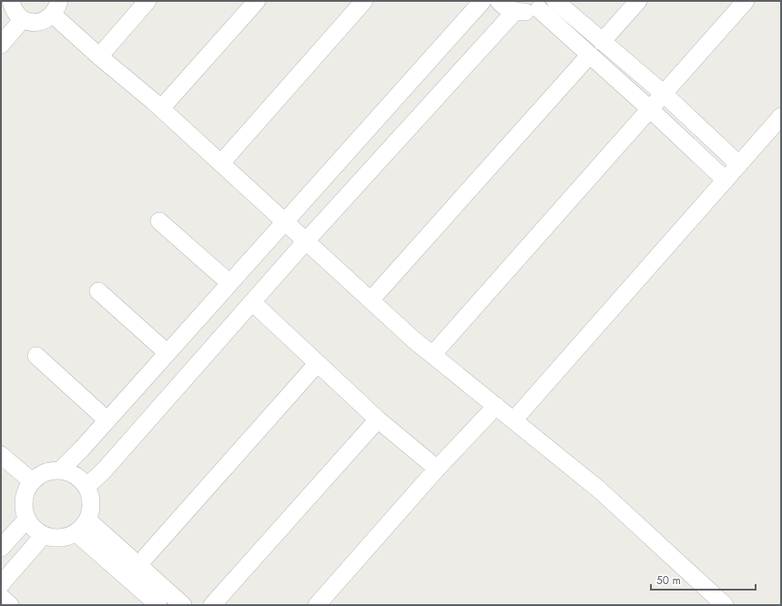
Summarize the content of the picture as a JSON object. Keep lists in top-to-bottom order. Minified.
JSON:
{"scale_bar":"50 m"}
